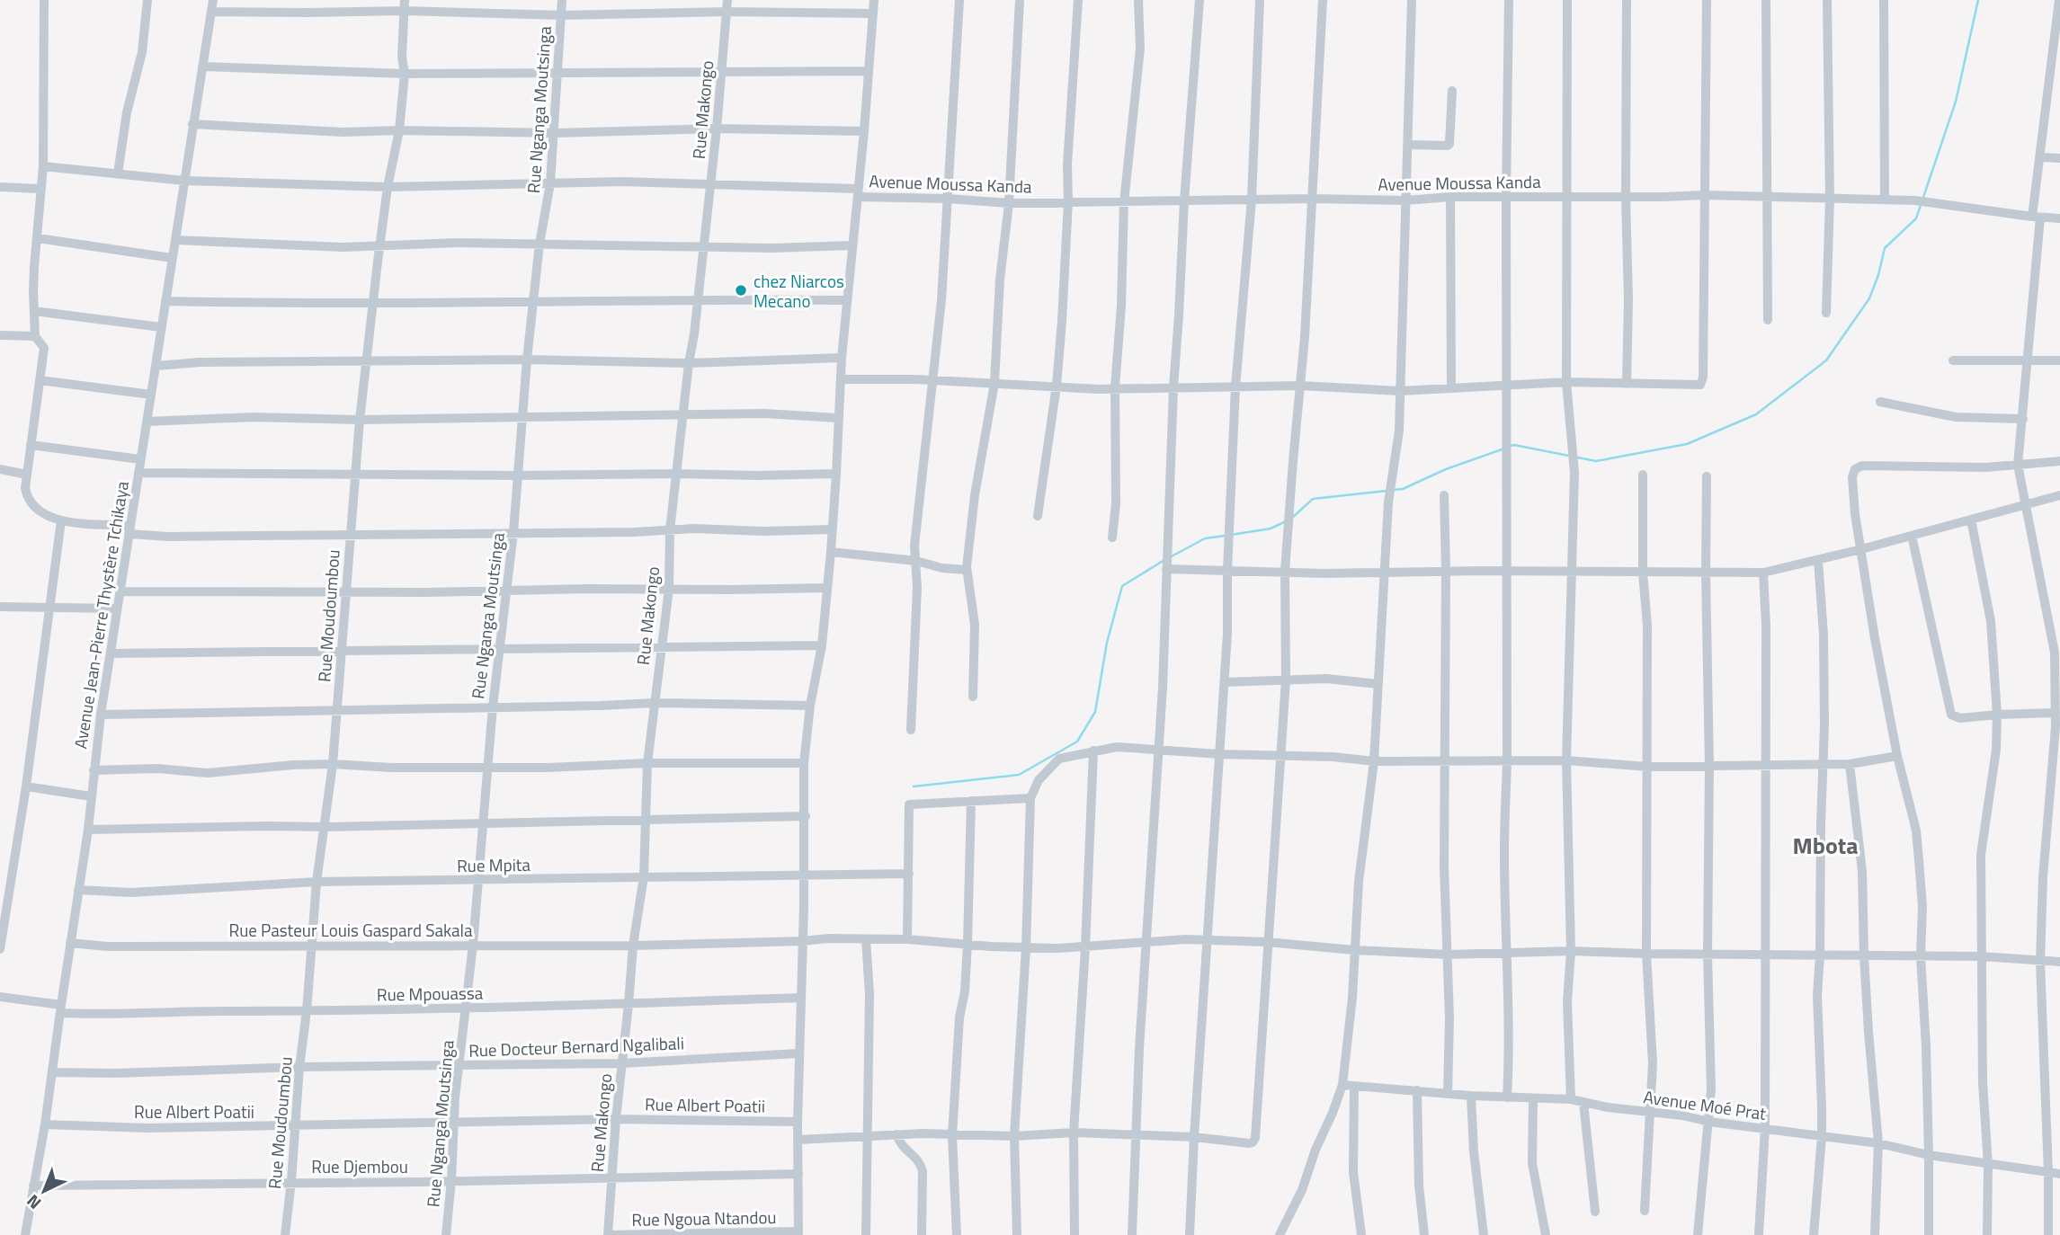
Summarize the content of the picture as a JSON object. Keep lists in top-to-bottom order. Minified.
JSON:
{"streets":{"street":["Rue Nganga Moutsinga","Rue Makongo","Avenue Moussa Kanda","Avenue Jean-Pierre Thystère Tchikaya","Rue Moudoumbou","Rue Mpita","Rue Pasteur Louis Gaspard Sakala","Rue Mpouassa","Rue Docteur Bernard Ngalibali","Rue Albert Poatii","Avenue Moé Prat","Rue Djembou","Rue Ngoua Ntandou"]},"crossings":[["Rue Nganga Moutsinga","Avenue Moussa Kanda"],["Rue Nganga Moutsinga","Rue Mpita"],["Rue Nganga Moutsinga","Rue Pasteur Louis Gaspard Sakala"],["Rue Nganga Moutsinga","Rue Mpouassa"],["Rue Nganga Moutsinga","Rue Docteur Bernard Ngalibali"],["Rue Nganga Moutsinga","Rue Albert Poatii"],["Rue Nganga Moutsinga","Rue Djembou"],["Rue Makongo","Avenue Moussa Kanda"],["Rue Makongo","Rue Mpita"],["Rue Makongo","Rue Pasteur Louis Gaspard Sakala"],["Rue Makongo","Rue Mpouassa"],["Rue Makongo","Rue Docteur Bernard Ngalibali"],["Rue Makongo","Rue Albert Poatii"],["Rue Makongo","Rue Djembou"],["Rue Makongo","Rue Ngoua Ntandou"],["Avenue Moussa Kanda","Avenue Jean-Pierre Thystère Tchikaya"],["Avenue Moussa Kanda","Rue Moudoumbou"],["Avenue Jean-Pierre Thystère Tchikaya","Rue Mpita"],["Avenue Jean-Pierre Thystère Tchikaya","Rue Pasteur Louis Gaspard Sakala"],["Avenue Jean-Pierre Thystère Tchikaya","Rue Mpouassa"],["Avenue Jean-Pierre Thystère Tchikaya","Rue Docteur Bernard Ngalibali"],["Avenue Jean-Pierre Thystère Tchikaya","Rue Albert Poatii"],["Avenue Jean-Pierre Thystère Tchikaya","Rue Djembou"],["Rue Moudoumbou","Rue Mpita"],["Rue Moudoumbou","Rue Pasteur Louis Gaspard Sakala"],["Rue Moudoumbou","Rue Mpouassa"],["Rue Moudoumbou","Rue Docteur Bernard Ngalibali"],["Rue Moudoumbou","Rue Albert Poatii"],["Rue Moudoumbou","Rue Djembou"]],"districts":["Mbota"],"places":["chez Niarcos Mecano"],"north":"bottom left"}
